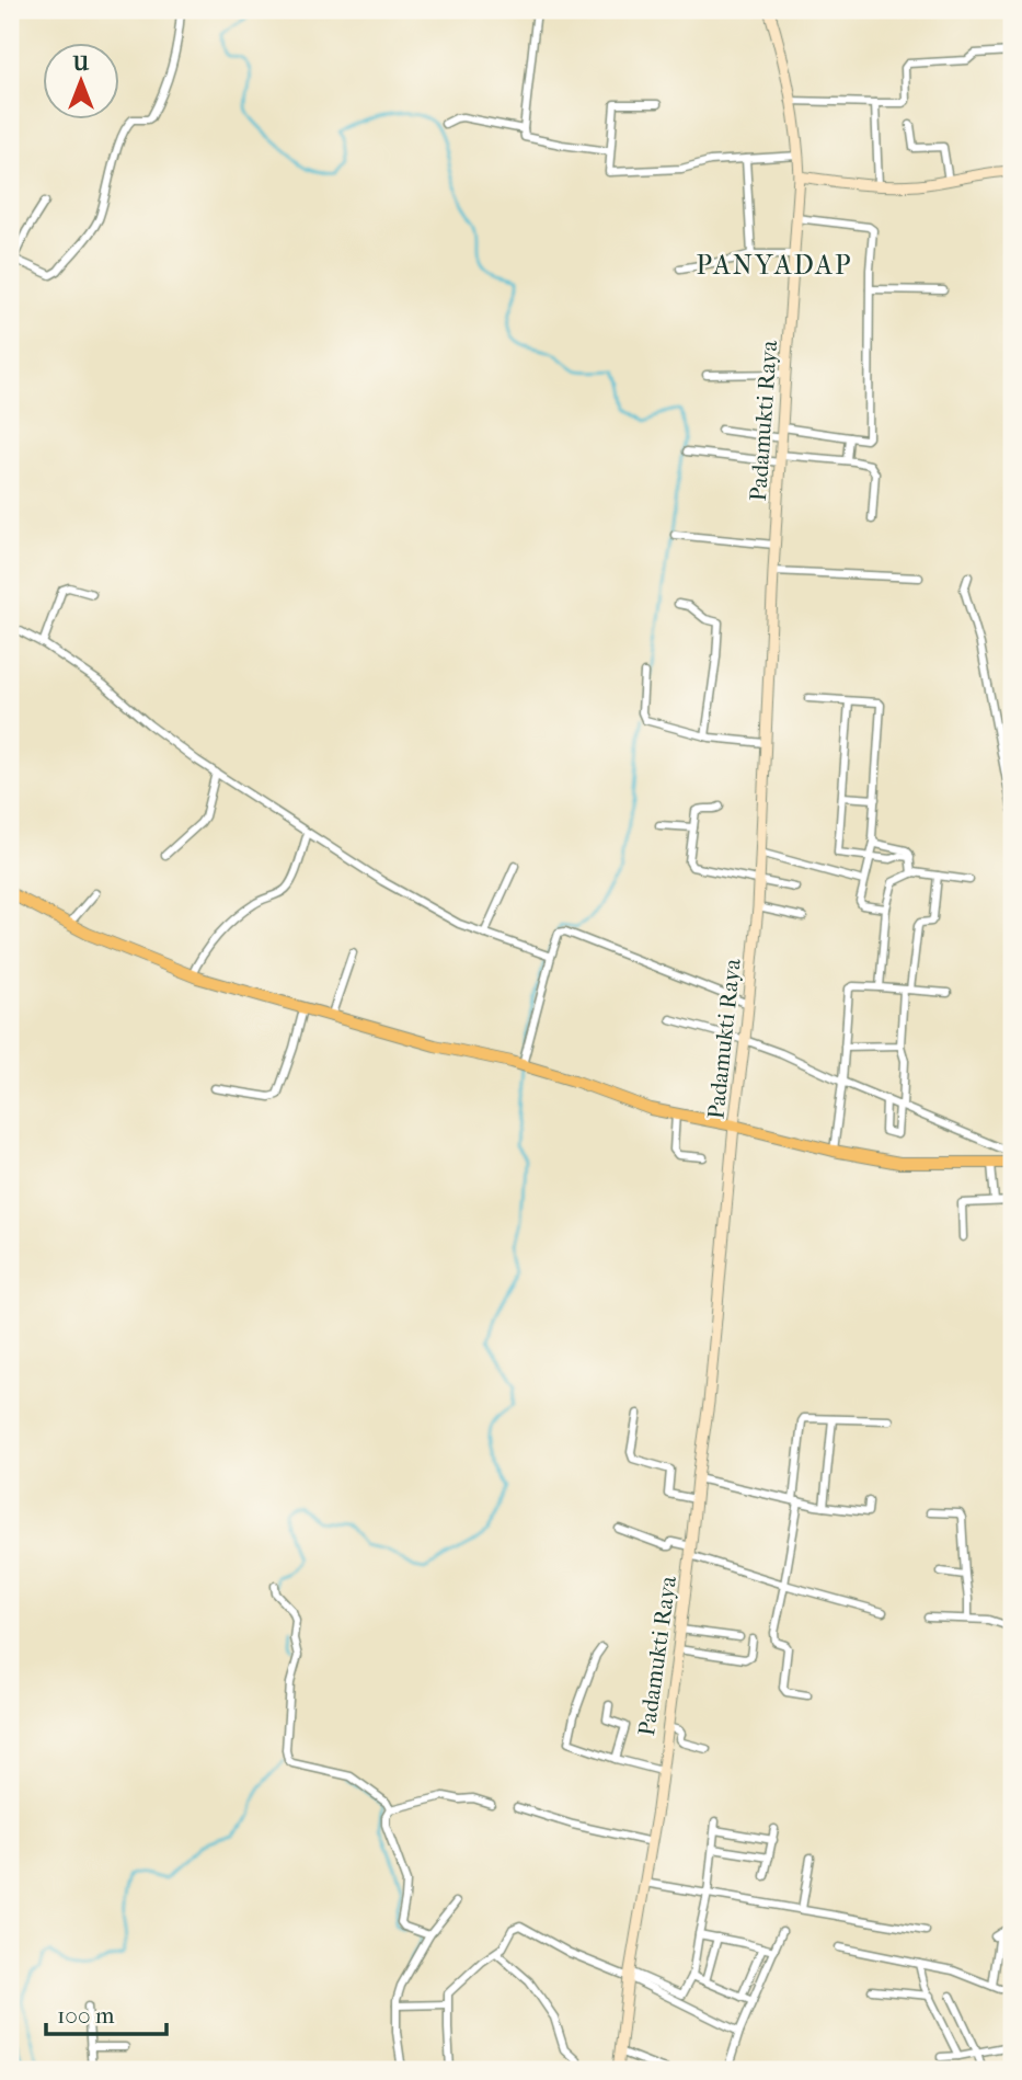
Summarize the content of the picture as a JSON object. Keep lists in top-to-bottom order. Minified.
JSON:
{"streets":{"street":["Padamukti Raya"]},"districts":["PANYADAP"],"scale_bar":"100 m","north":"top"}
